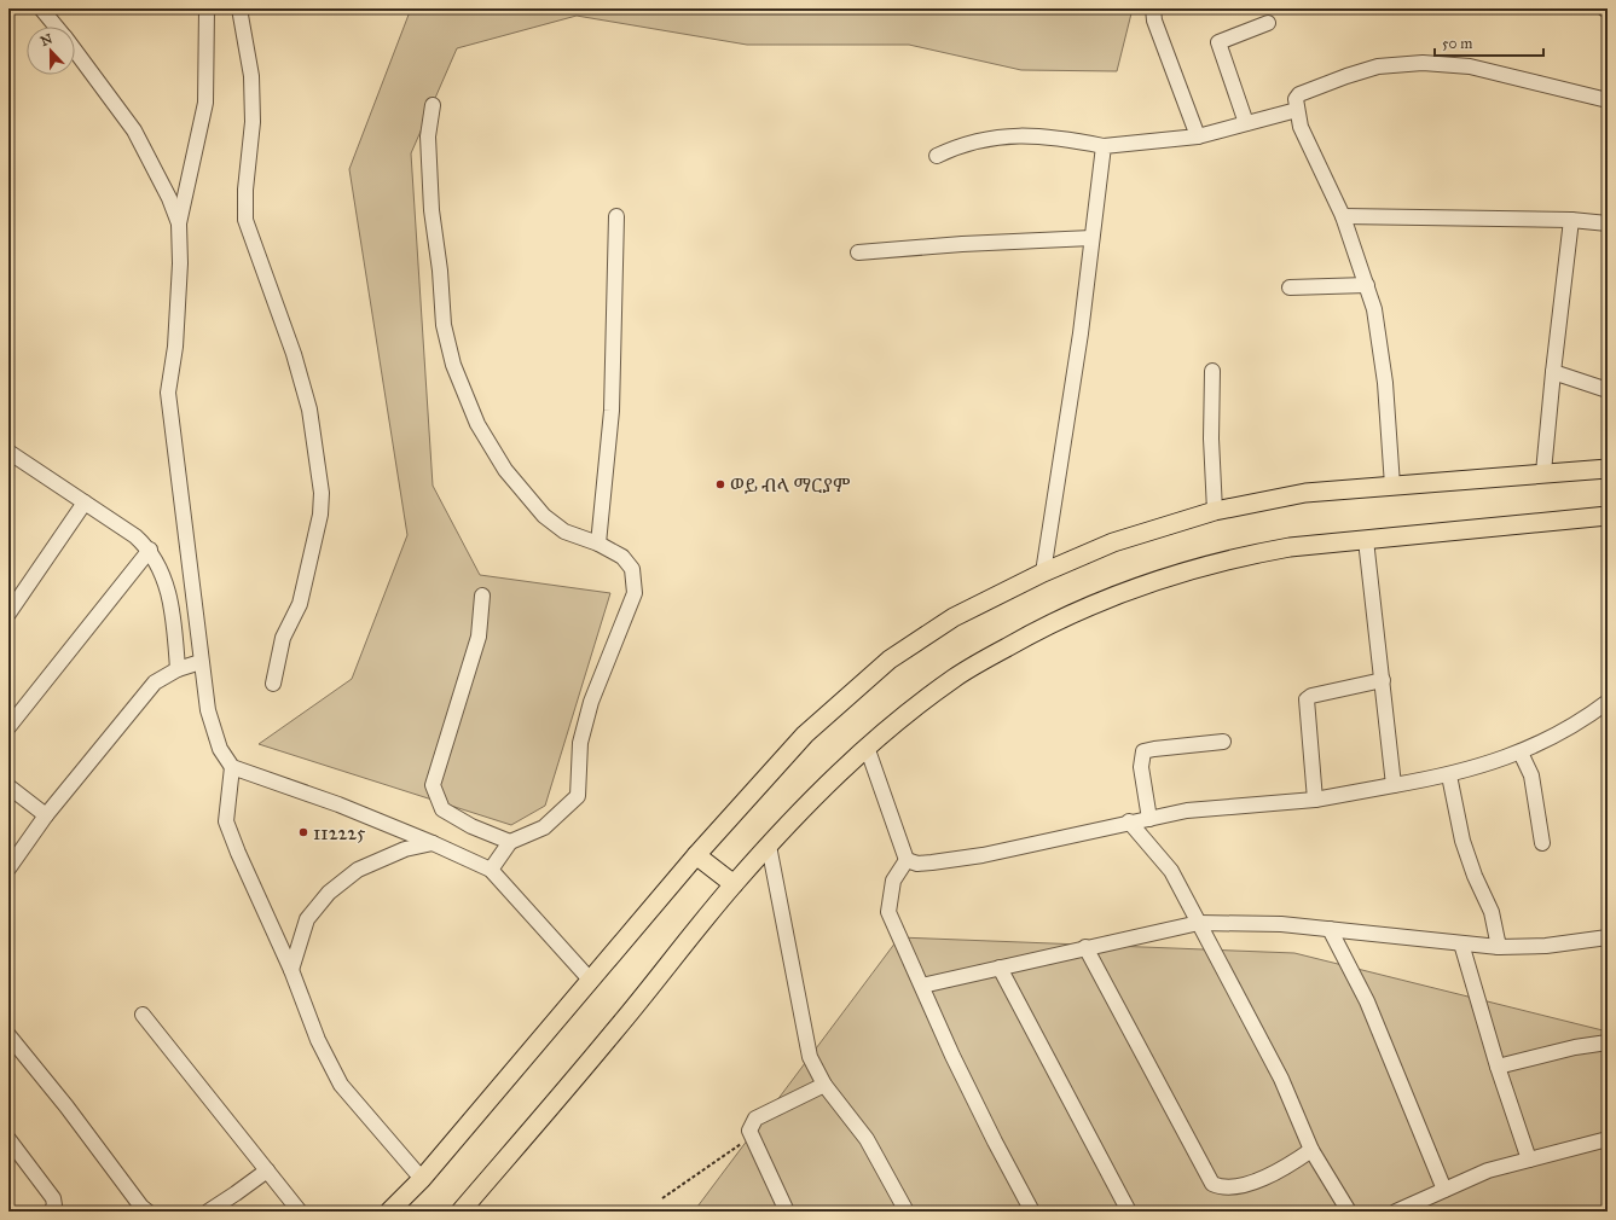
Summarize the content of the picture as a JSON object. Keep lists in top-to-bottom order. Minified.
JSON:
{"places":["ወይ ብላ ማርያም","112225"],"scale_bar":"50 m","north":"top"}
